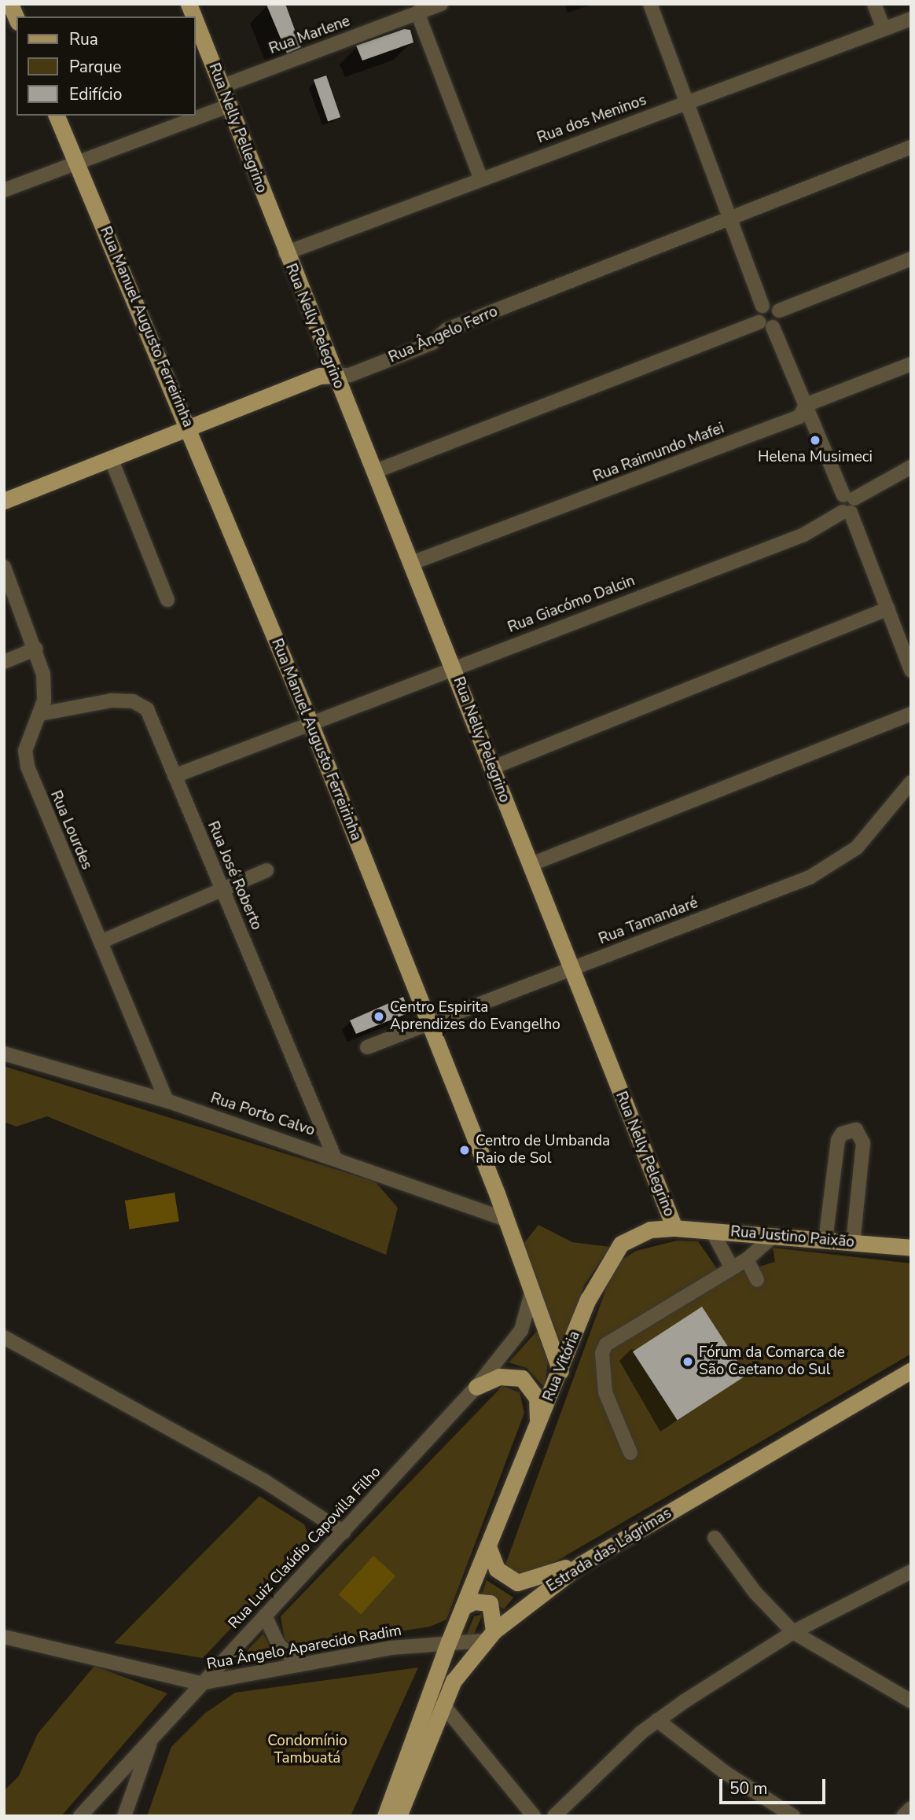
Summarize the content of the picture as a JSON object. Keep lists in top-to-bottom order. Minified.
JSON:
{"streets":{"main road":["Rua Nelly Pellegrino","Rua Nelly Pelegrino","Rua Manuel Augusto Ferreirinha","Rua Ângelo Ferro","Rua Justino Paixão","Rua Vitória","Estrada das Lágrimas"],"street":["Rua Marlene","Rua dos Meninos","Rua Raimundo Mafei","Rua Giacómo Dalcin","Rua Lourdes","Rua José Roberto","Rua Tamandaré","Rua Porto Calvo","Rua Luiz Claúdio Capovilla Filho","Rua Ângelo Aparecido Radim"]},"crossings":[["Rua Marlene","Rua Nelly Pellegrino"],["Rua dos Meninos","Rua Nelly Pellegrino"],["Rua dos Meninos","Rua Nelly Pelegrino"],["Rua Nelly Pellegrino","Rua Nelly Pelegrino"],["Rua Nelly Pelegrino","Rua Ângelo Ferro"],["Rua Nelly Pelegrino","Rua Raimundo Mafei"],["Rua Nelly Pelegrino","Rua Giacómo Dalcin"],["Rua Nelly Pelegrino","Rua Tamandaré"],["Rua Nelly Pelegrino","Rua Justino Paixão"],["Rua Nelly Pelegrino","Rua Vitória"],["Rua Manuel Augusto Ferreirinha","Rua Ângelo Ferro"],["Rua Manuel Augusto Ferreirinha","Rua Giacómo Dalcin"],["Rua Manuel Augusto Ferreirinha","Rua Tamandaré"],["Rua Manuel Augusto Ferreirinha","Rua Porto Calvo"],["Rua Manuel Augusto Ferreirinha","Rua Vitória"],["Rua Manuel Augusto Ferreirinha","Rua Luiz Claúdio Capovilla Filho"],["Rua Giacómo Dalcin","Rua José Roberto"],["Rua Lourdes","Rua José Roberto"],["Rua Lourdes","Rua Porto Calvo"],["Rua José Roberto","Rua Porto Calvo"],["Rua Justino Paixão","Rua Vitória"],["Rua Luiz Claúdio Capovilla Filho","Rua Ângelo Aparecido Radim"],["Estrada das Lágrimas","Rua Ângelo Aparecido Radim"]],"parks":["Condomínio Tambuatá"],"places":["Helena Musimeci","Centro Espirita Aprendizes do Evangelho","Centro de Umbanda Raio de Sol","Fórum da Comarca de São Caetano do Sul"],"legend":["Rua","Parque","Edifício"],"scale_bar":"50 m"}
